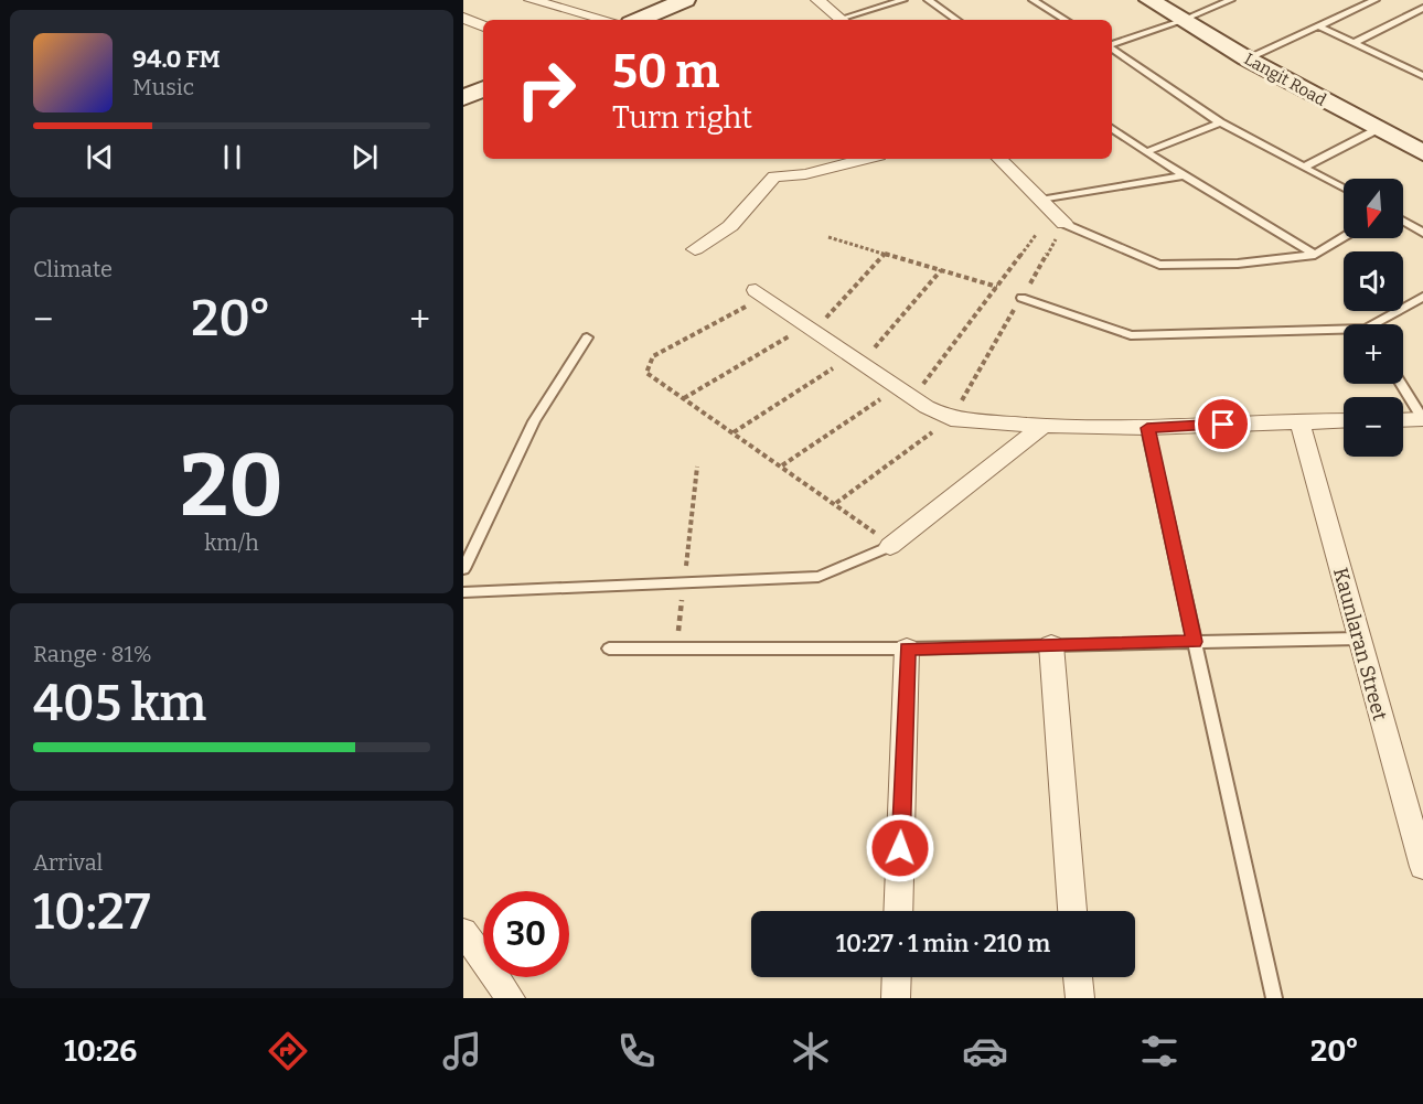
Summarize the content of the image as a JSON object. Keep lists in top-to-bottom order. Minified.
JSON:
{"streets":{"main road":["Langit Road"],"street":["Kaunlaran Street"]},"north":"bottom","page":{"turn":["50 m","Turn right"],"song":["94.0 FM","Music"],"map_buttons":["+","−"],"tile":["Climate",["20","km/h"],["Range · 81%","405 km"],["Arrival","10:27"]],"heat":["−","20°","+"],"limit":"30","trip":"10:27 · 1 min · 210 m","tabs":["10:26","20°"]}}
